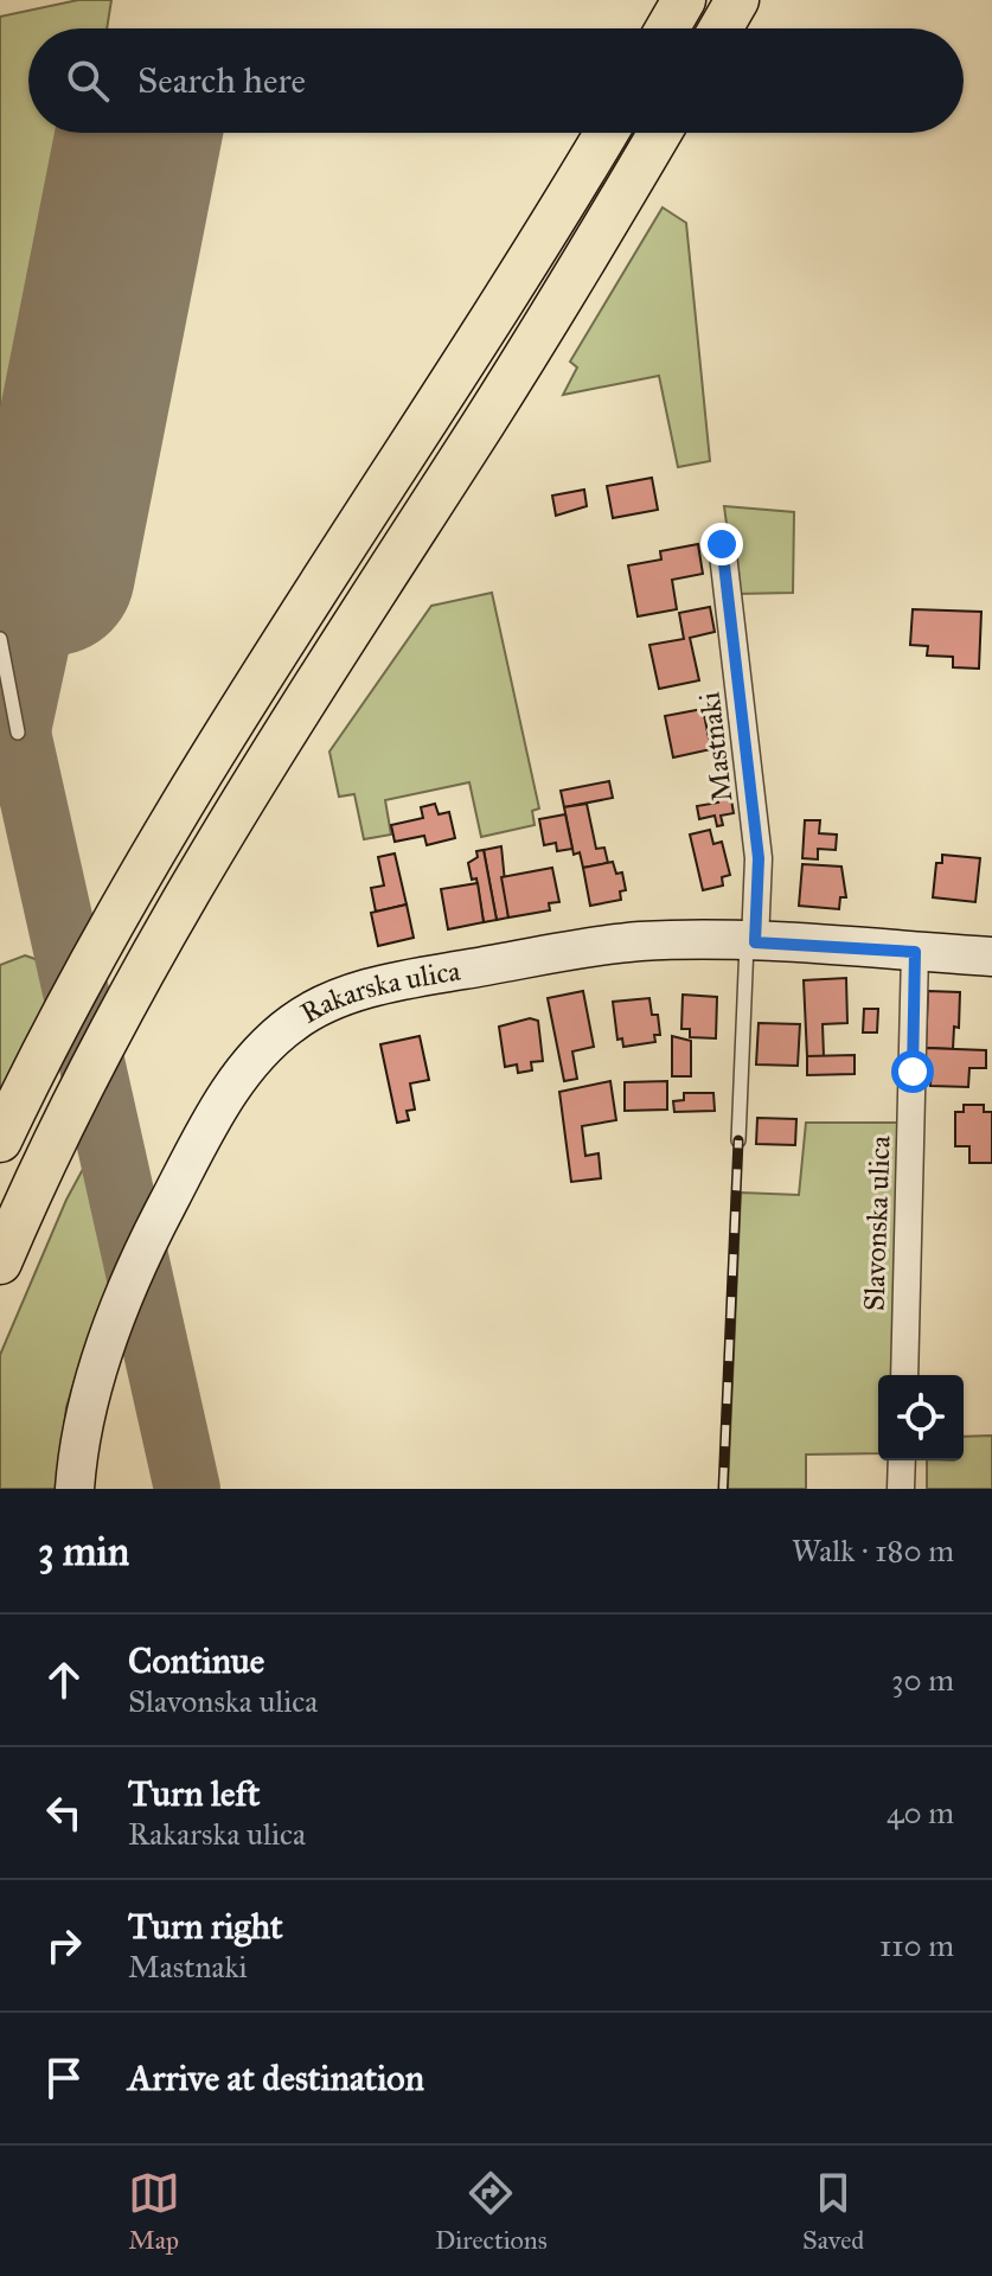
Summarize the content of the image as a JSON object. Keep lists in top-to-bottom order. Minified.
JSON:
{"streets":{"main road":["Rakarska ulica"],"street":["Mastnaki","Slavonska ulica"]},"crossings":[["Mastnaki","Rakarska ulica"],["Rakarska ulica","Slavonska ulica"]],"page":{"search":"Search here","heading":["3 min","Walk · 180 m"],"list":[["Continue","Slavonska ulica","30 m"],["Turn left","Rakarska ulica","40 m"],["Turn right","Mastnaki","110 m"],"Arrive at destination"],"nav":["Map","Directions","Saved"]}}
